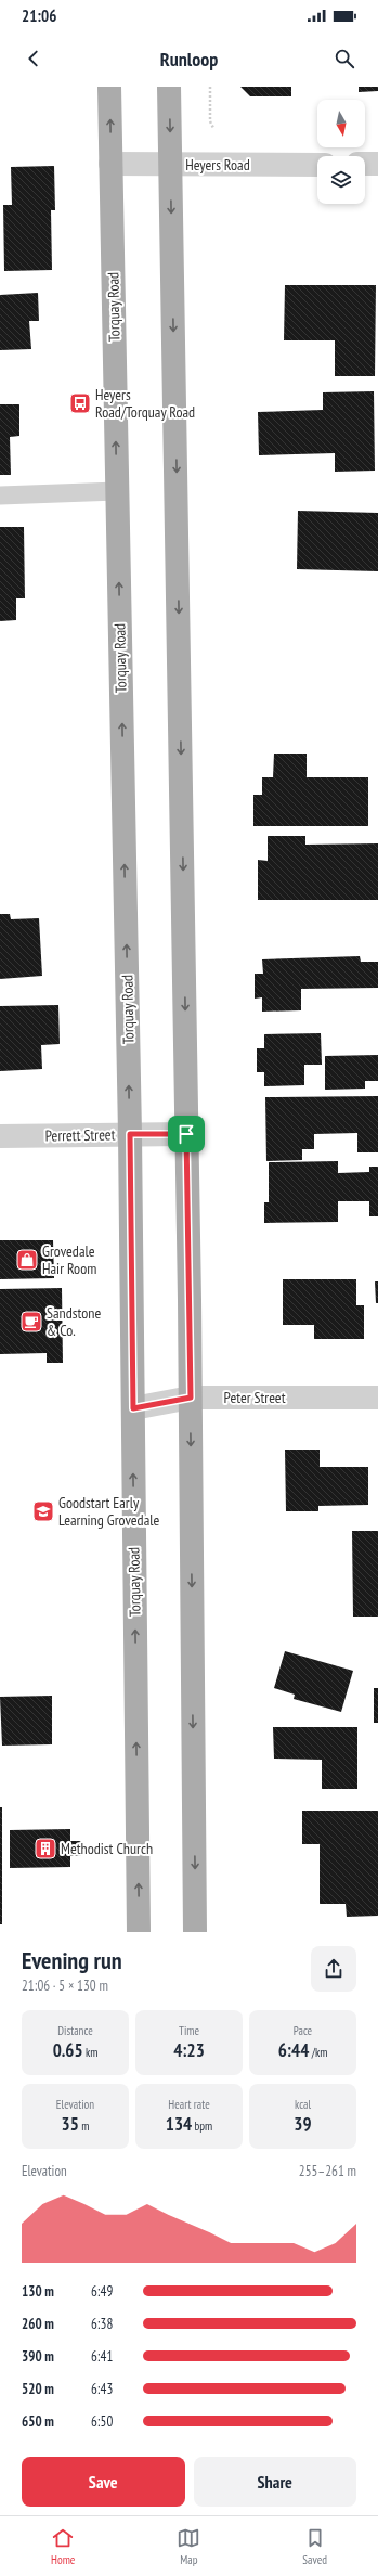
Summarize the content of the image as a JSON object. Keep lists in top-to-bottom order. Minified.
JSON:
{"streets":{"main road":["Torquay Road"],"street":["Heyers Road","Perrett Street","Peter Street"]},"crossings":[["Heyers Road","Torquay Road"],["Torquay Road","Perrett Street"],["Torquay Road","Peter Street"]],"places":{"bus stop":["Heyers Road/Torquay Road"],"shop":["Grovedale Hair Room"],"cafe":["Sandstone & Co."],"school or university":["Goodstart Early Learning Grovedale"],"building":["Methodist Church"]},"north":"bottom","page":{"status":"21:06","header":"Runloop","heading":["Evening run","21:06 · 5 × 130 m"],"stats":[["Distance","0.65 km"],["Time","4:23"],["Pace","6:44 /km"],["Elevation","35 m"],["Heart rate","134 bpm"],["kcal","39"]],"chart":["Elevation","255–261 m"],"list":[{"name":"130 m","note":"6:49"},{"name":"260 m","note":"6:38"},{"name":"390 m","note":"6:41"},{"name":"520 m","note":"6:43"},{"name":"650 m","note":"6:50"}],"buttons":["Save","Share"],"tabs":["Home","Map","Saved"]}}
